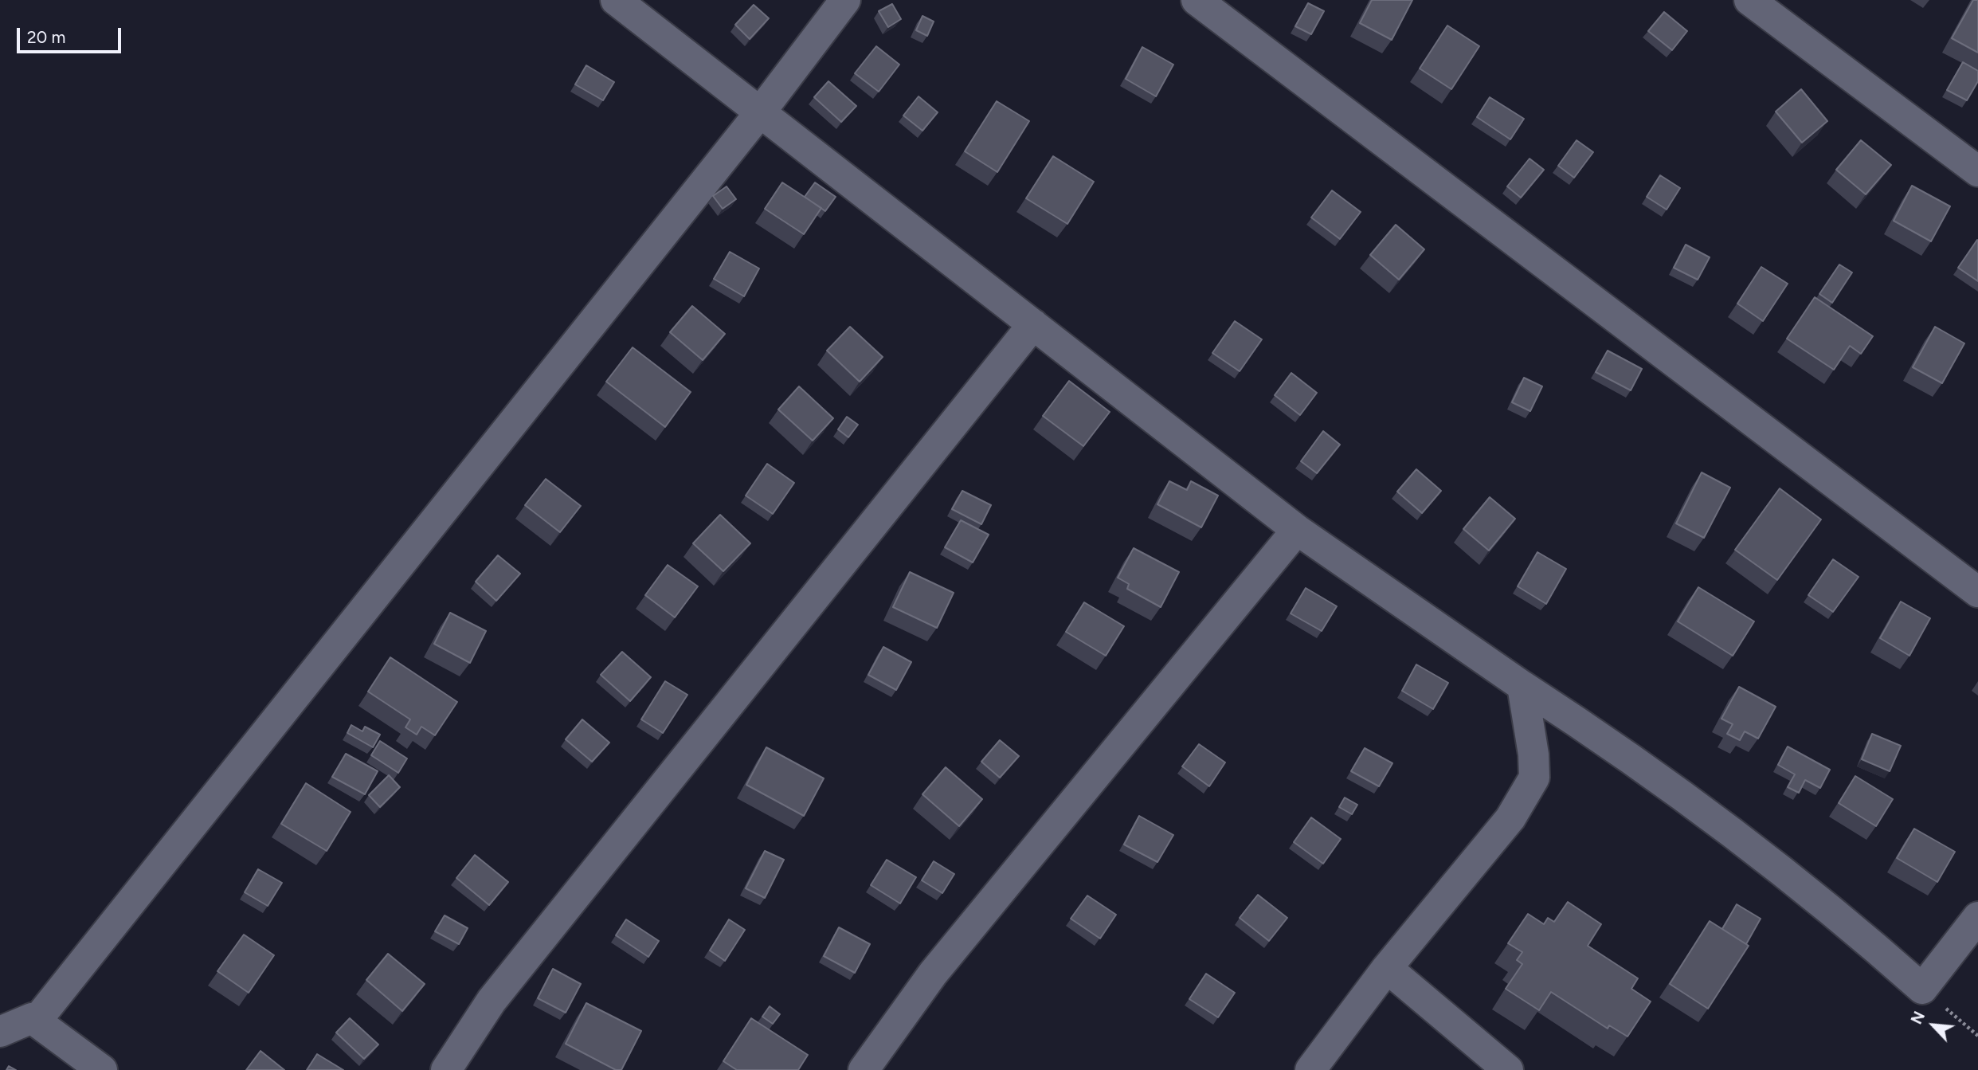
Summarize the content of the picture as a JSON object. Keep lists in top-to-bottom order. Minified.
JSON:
{"scale_bar":"20 m","north":"top left"}
